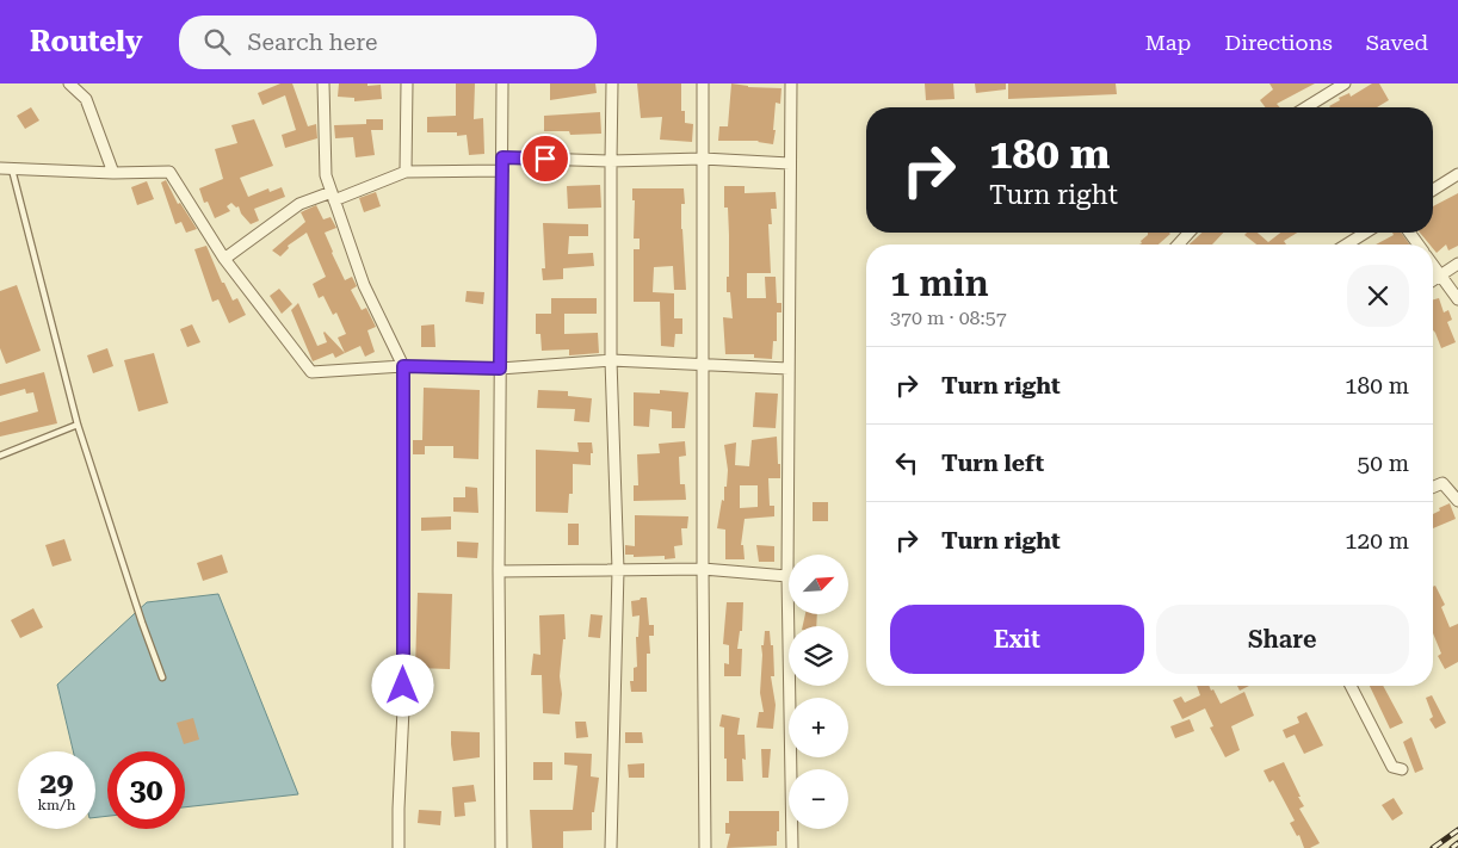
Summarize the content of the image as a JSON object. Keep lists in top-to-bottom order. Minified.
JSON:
{"north":"top right","page":{"header":"Routely","search":"Search here","nav":["Map","Directions","Saved"],"turn":["180 m","Turn right"],"heading":["1 min","370 m · 08:57"],"list":[{"name":"Turn right","value":"180 m"},{"name":"Turn left","value":"50 m"},{"name":"Turn right","value":"120 m"}],"map_buttons":["+","−"],"buttons":["Exit","Share"],"speed":"29 km/h","limit":"30"}}
